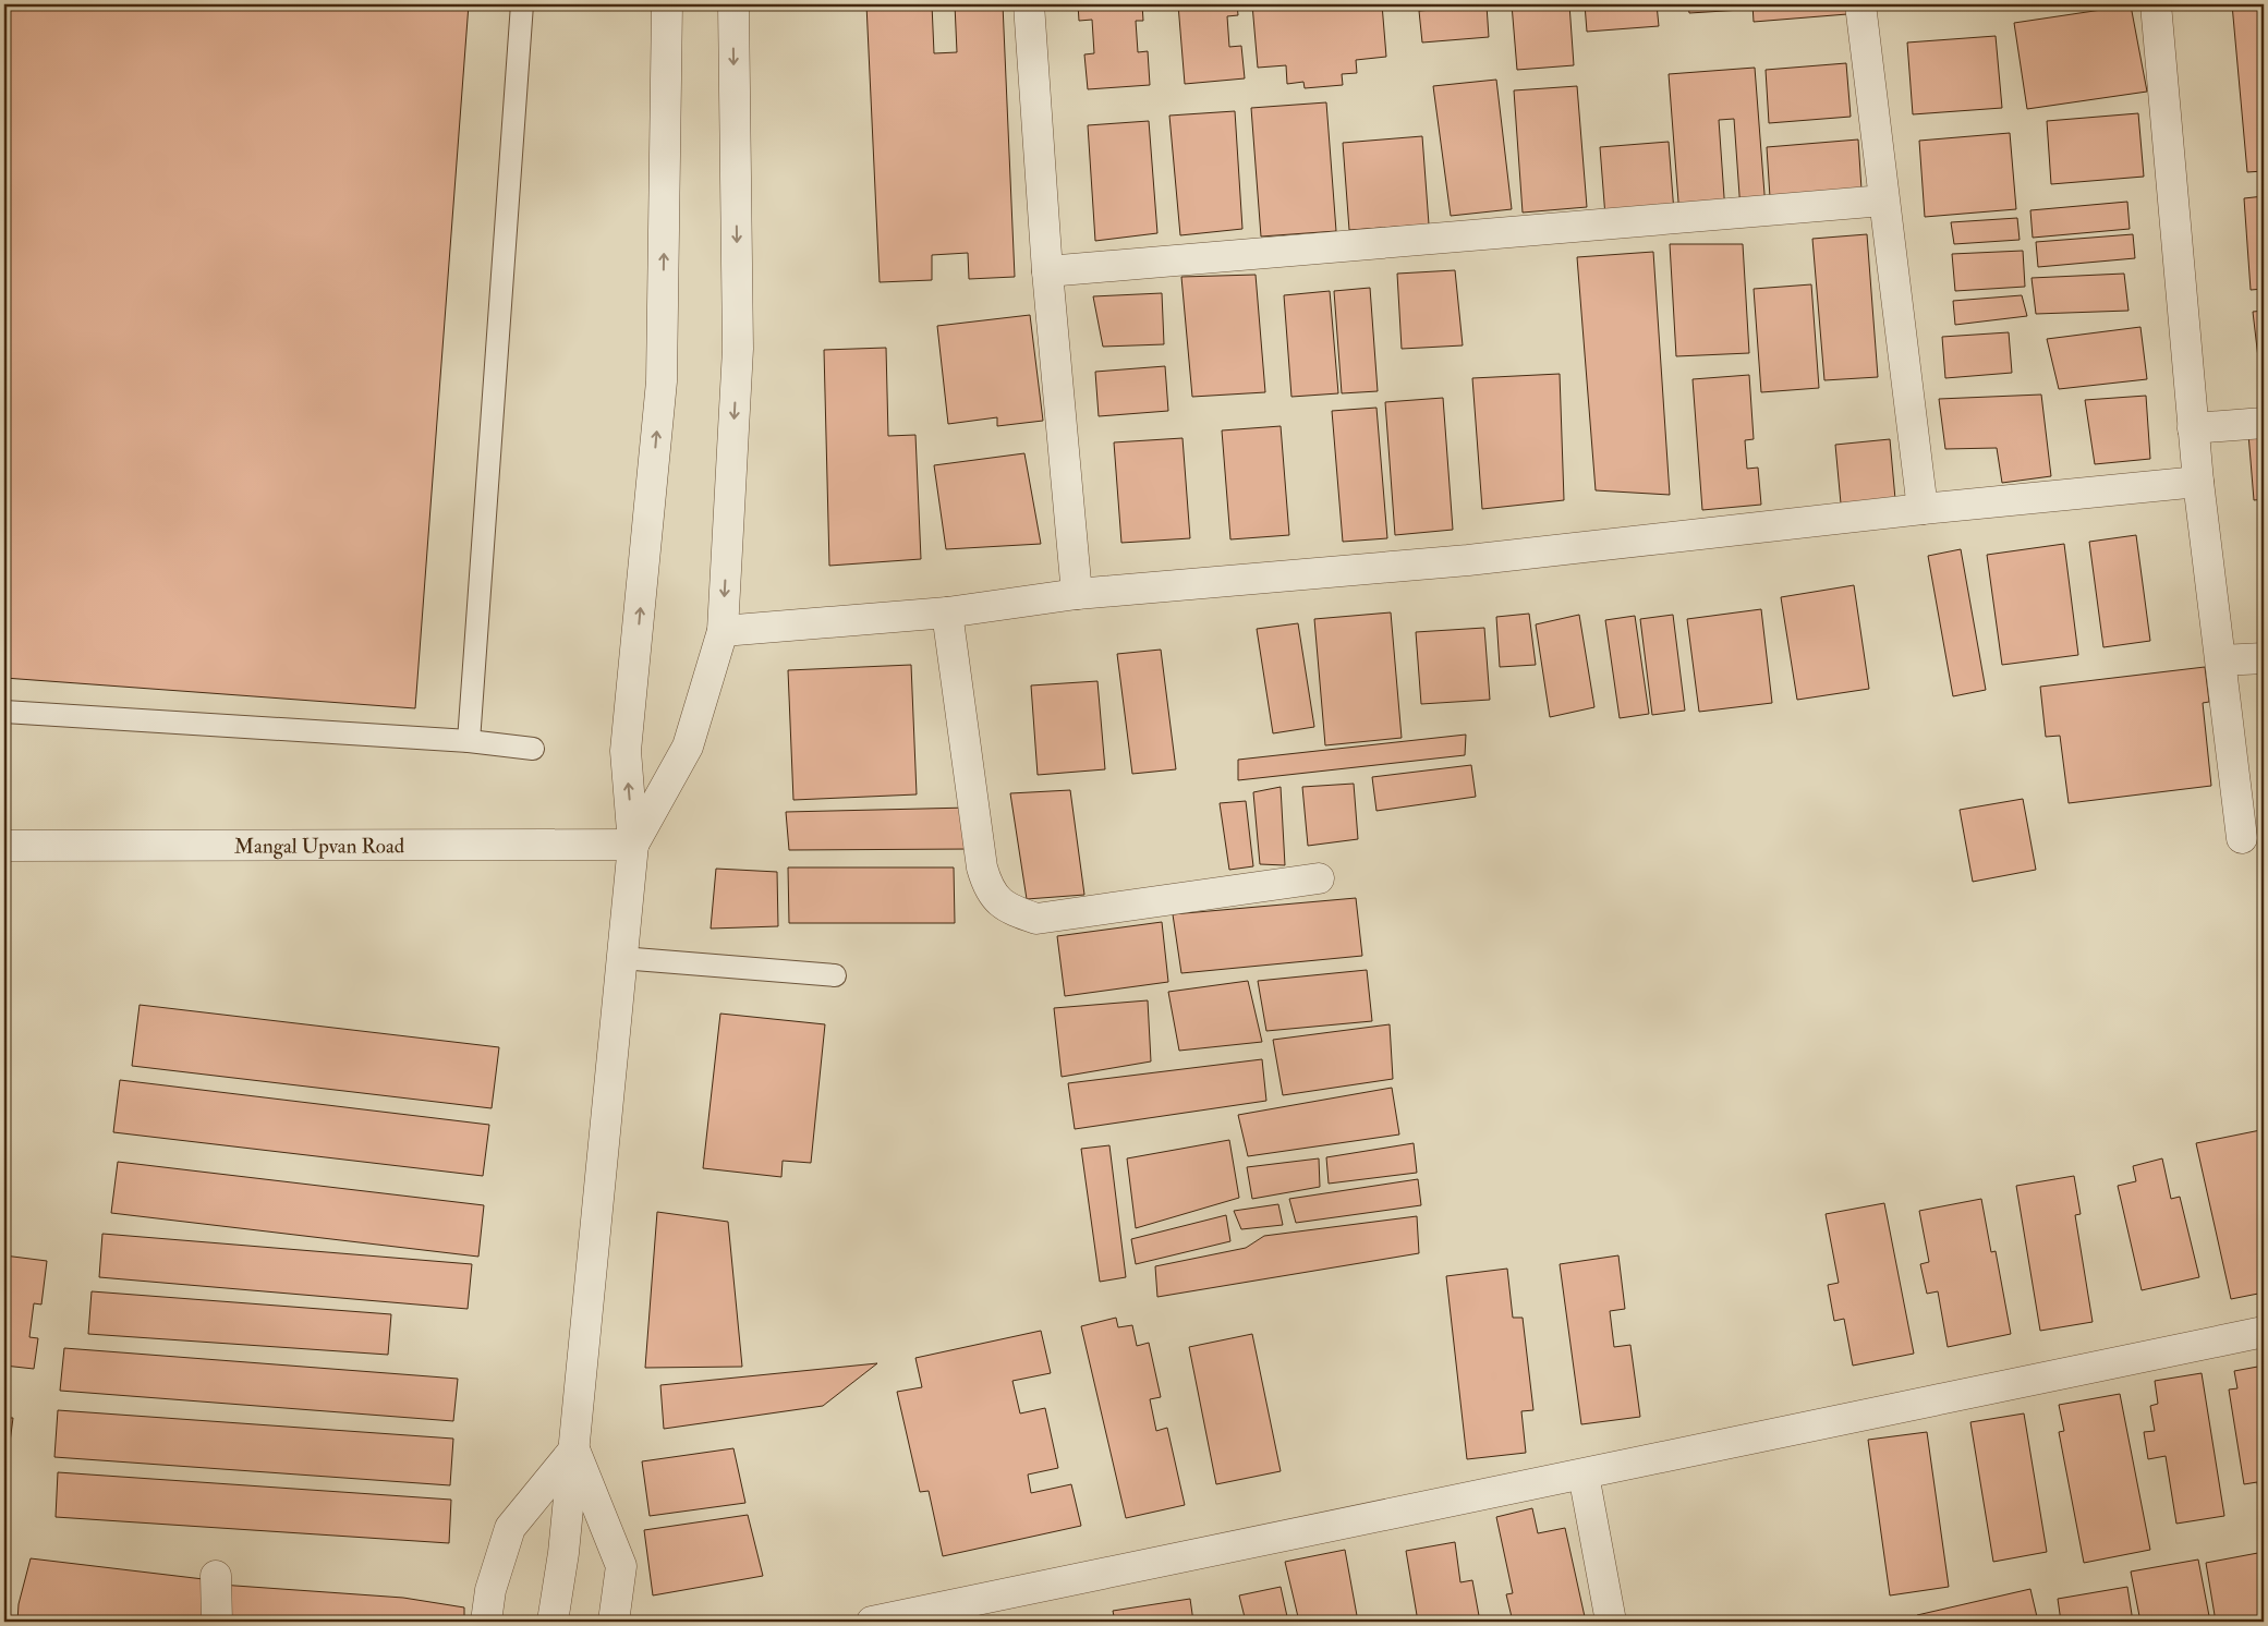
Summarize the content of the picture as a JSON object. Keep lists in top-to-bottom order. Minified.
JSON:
{"streets":{"street":["Mangal Upvan Road"]}}
